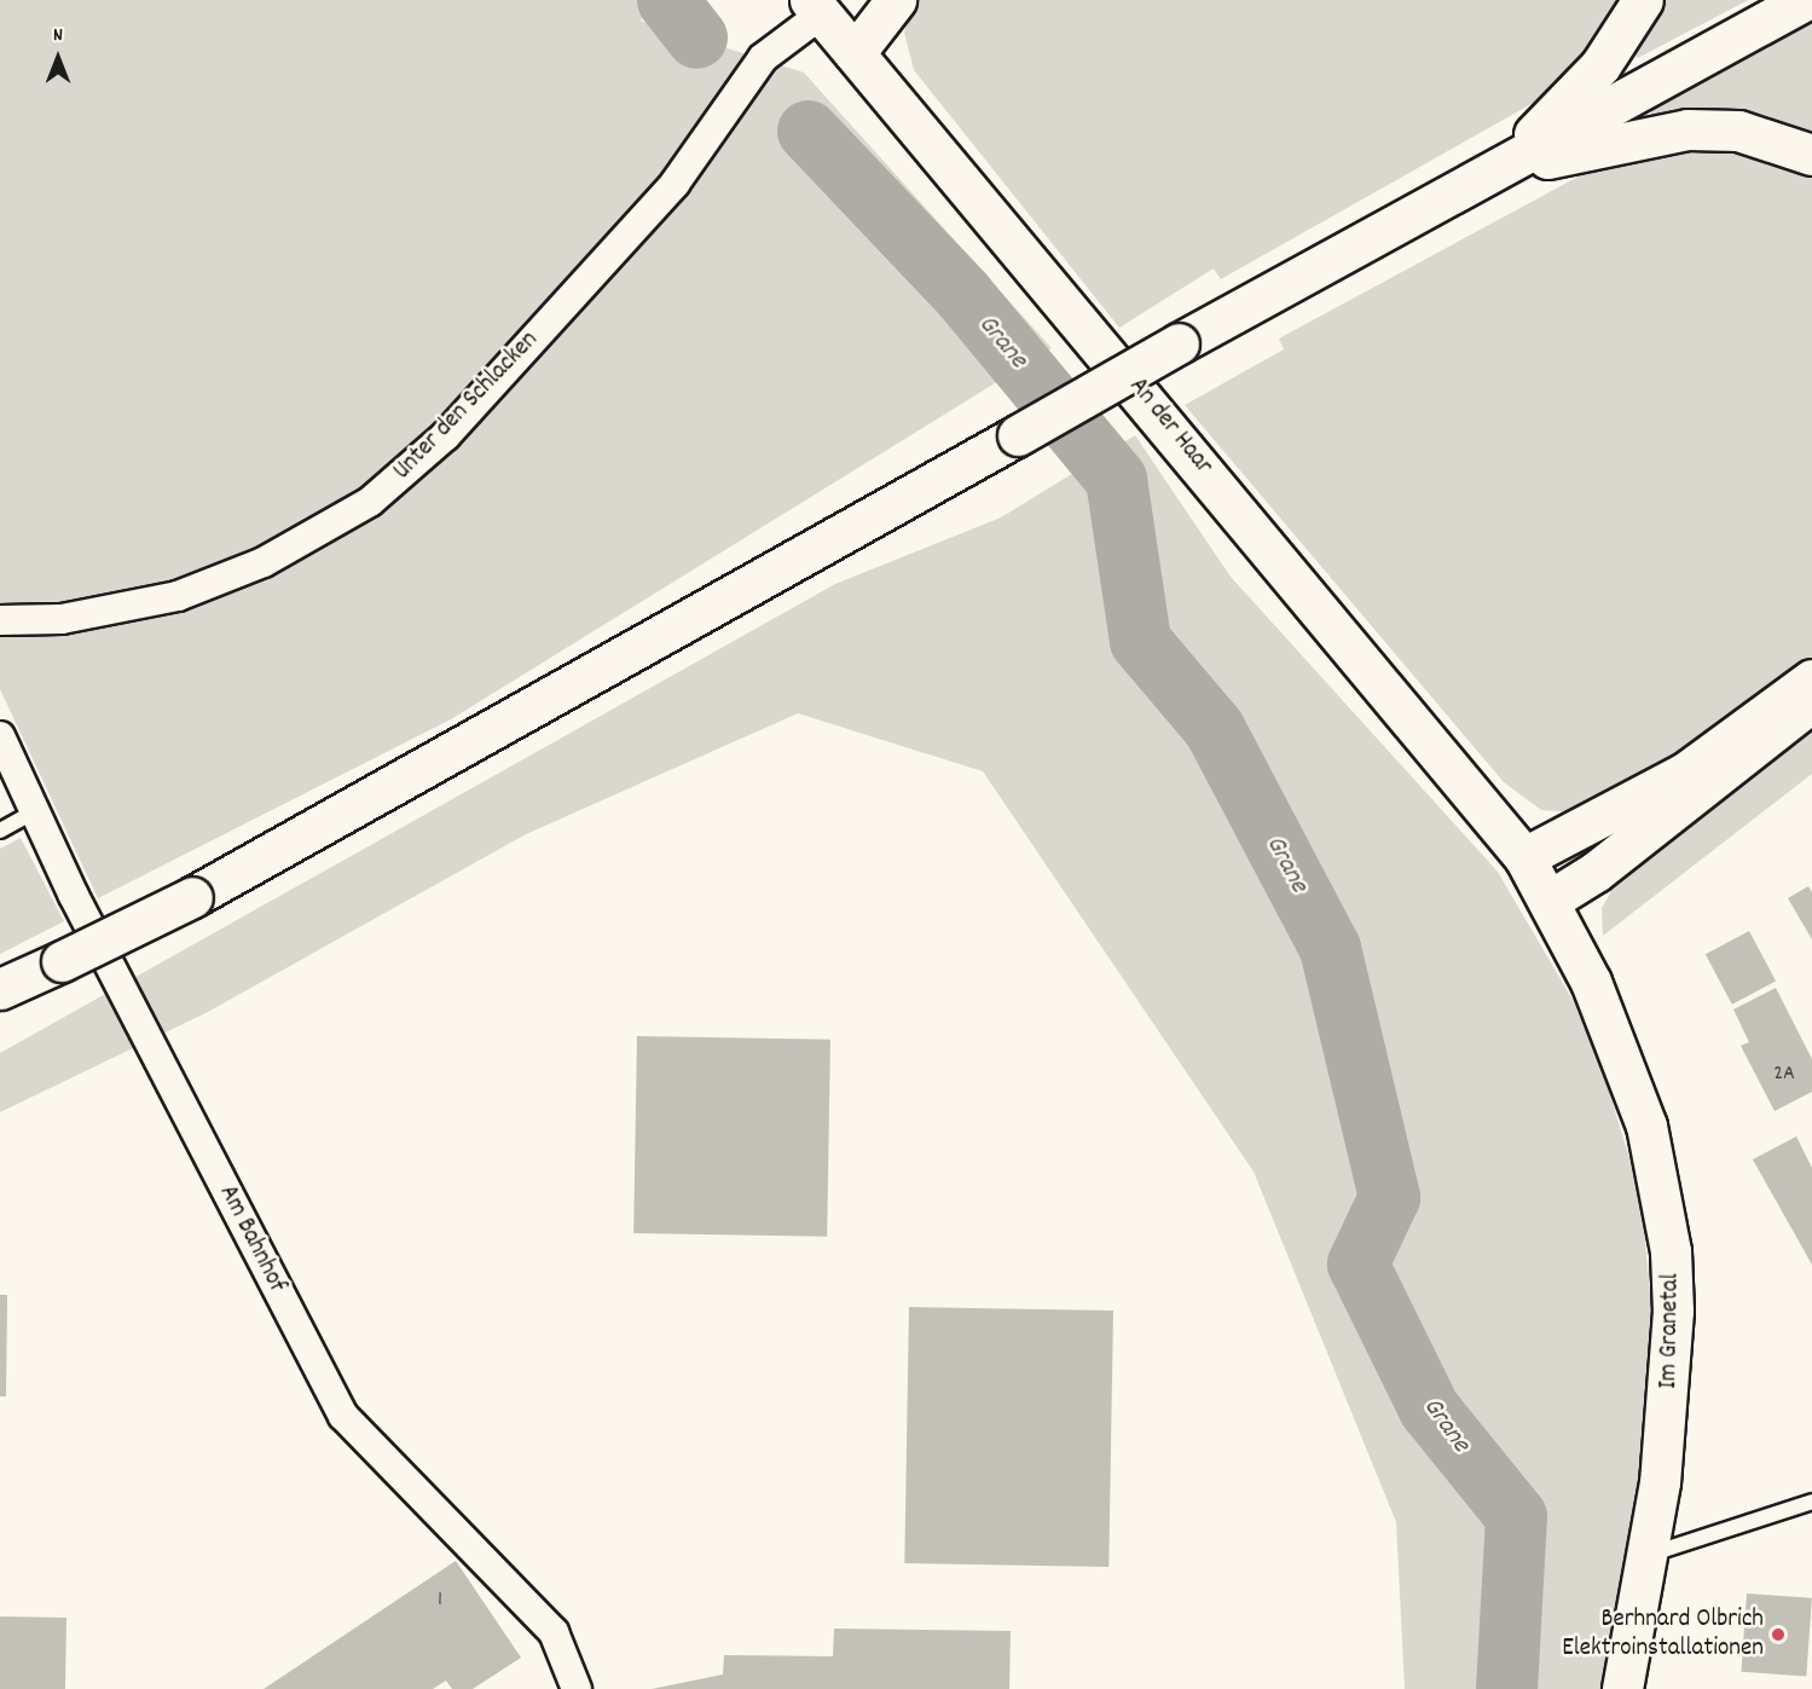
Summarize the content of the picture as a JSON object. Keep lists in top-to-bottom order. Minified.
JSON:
{"streets":{"main road":["An der Haar","Im Granetal"],"street":["Unter den Schlacken","Am Bahnhof"]},"crossings":[["Unter den Schlacken","An der Haar"],["An der Haar","Im Granetal"]],"water":["Grane"],"places":["Berhnard Olbrich Elektroinstallationen"],"house_numbers":["2A","1"],"north":"top"}
